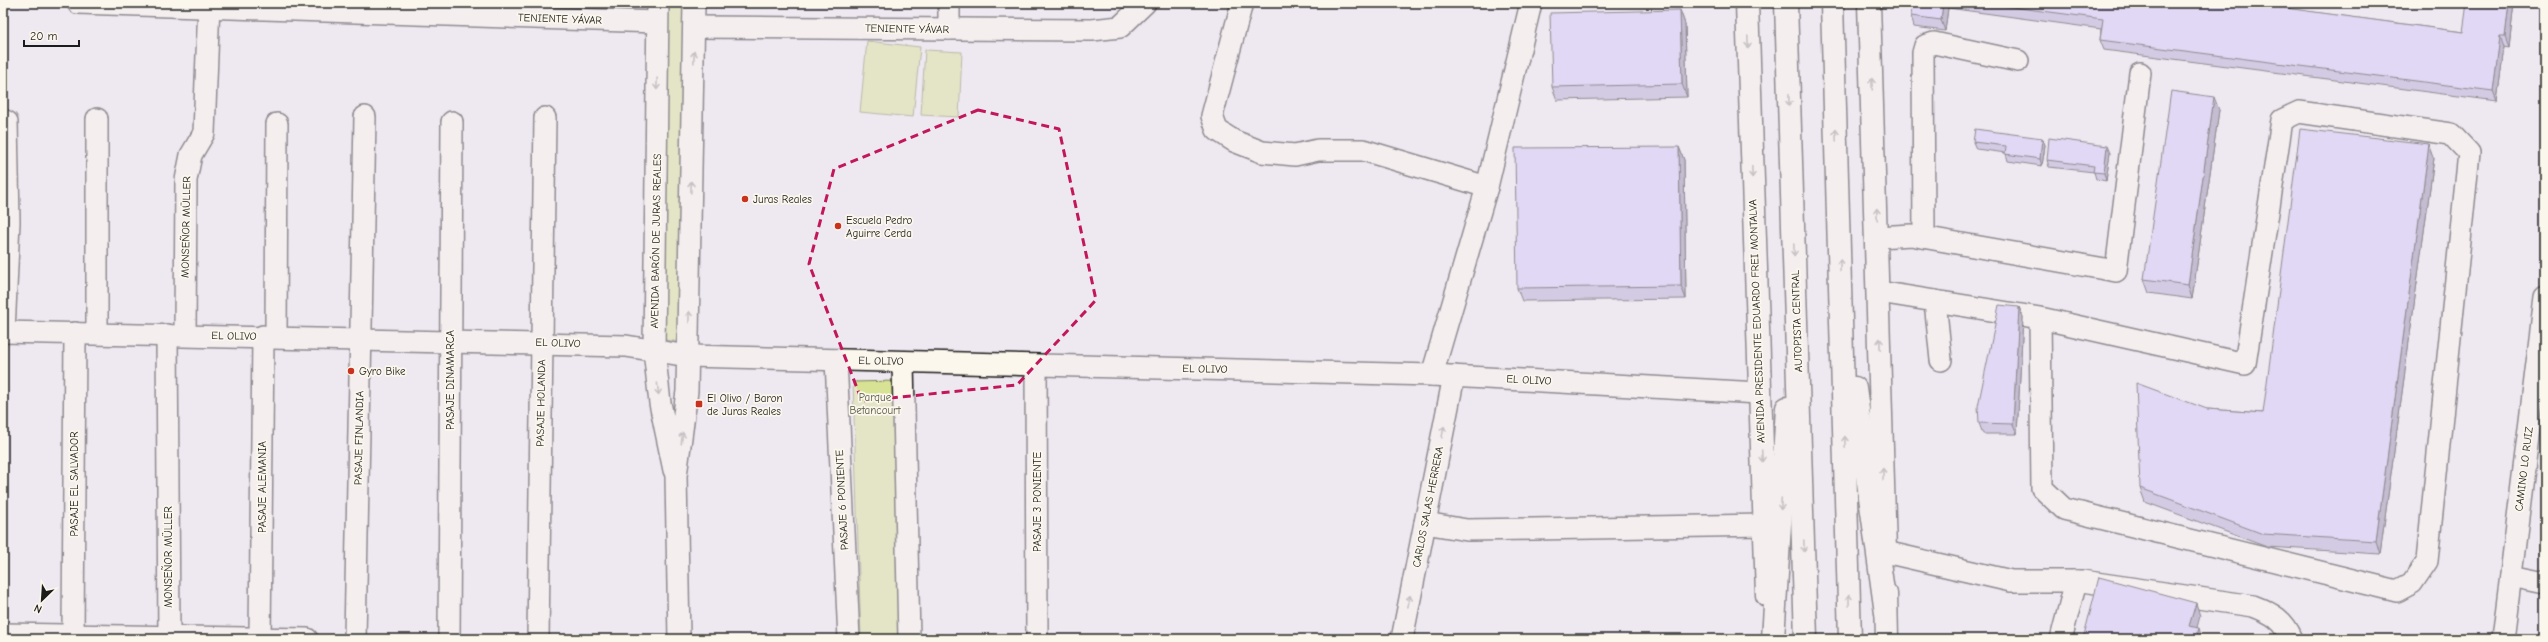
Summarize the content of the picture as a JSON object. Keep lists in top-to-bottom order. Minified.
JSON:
{"streets":{"main road":["AVENIDA PRESIDENTE EDUARDO FREI MONTALVA","AUTOPISTA CENTRAL"],"street":["TENIENTE YÁVAR","MONSEÑOR MÜLLER","AVENIDA BARÓN DE JURAS REALES","EL OLIVO","PASAJE DINAMARCA","PASAJE HOLANDA","PASAJE FINLANDIA","CAMINO LO RUIZ","PASAJE EL SALVADOR","PASAJE ALEMANIA","PASAJE 6 PONIENTE","PASAJE 3 PONIENTE","CARLOS SALAS HERRERA"]},"crossings":[["TENIENTE YÁVAR","MONSEÑOR MÜLLER"],["TENIENTE YÁVAR","AVENIDA BARÓN DE JURAS REALES"],["MONSEÑOR MÜLLER","EL OLIVO"],["AVENIDA BARÓN DE JURAS REALES","EL OLIVO"],["AVENIDA PRESIDENTE EDUARDO FREI MONTALVA","EL OLIVO"],["EL OLIVO","PASAJE DINAMARCA"],["EL OLIVO","PASAJE HOLANDA"],["EL OLIVO","PASAJE FINLANDIA"],["EL OLIVO","PASAJE EL SALVADOR"],["EL OLIVO","PASAJE ALEMANIA"],["EL OLIVO","PASAJE 6 PONIENTE"],["EL OLIVO","PASAJE 3 PONIENTE"],["EL OLIVO","CARLOS SALAS HERRERA"]],"one_way":["CARLOS SALAS HERRERA"],"parks":["Parque Betancourt"],"places":{"other":["Juras Reales","Escuela Pedro Aguirre Cerda","Gyro Bike"],"transit":["El Olivo / Baron de Juras Reales"]},"scale_bar":"20 m","north":"bottom left"}
